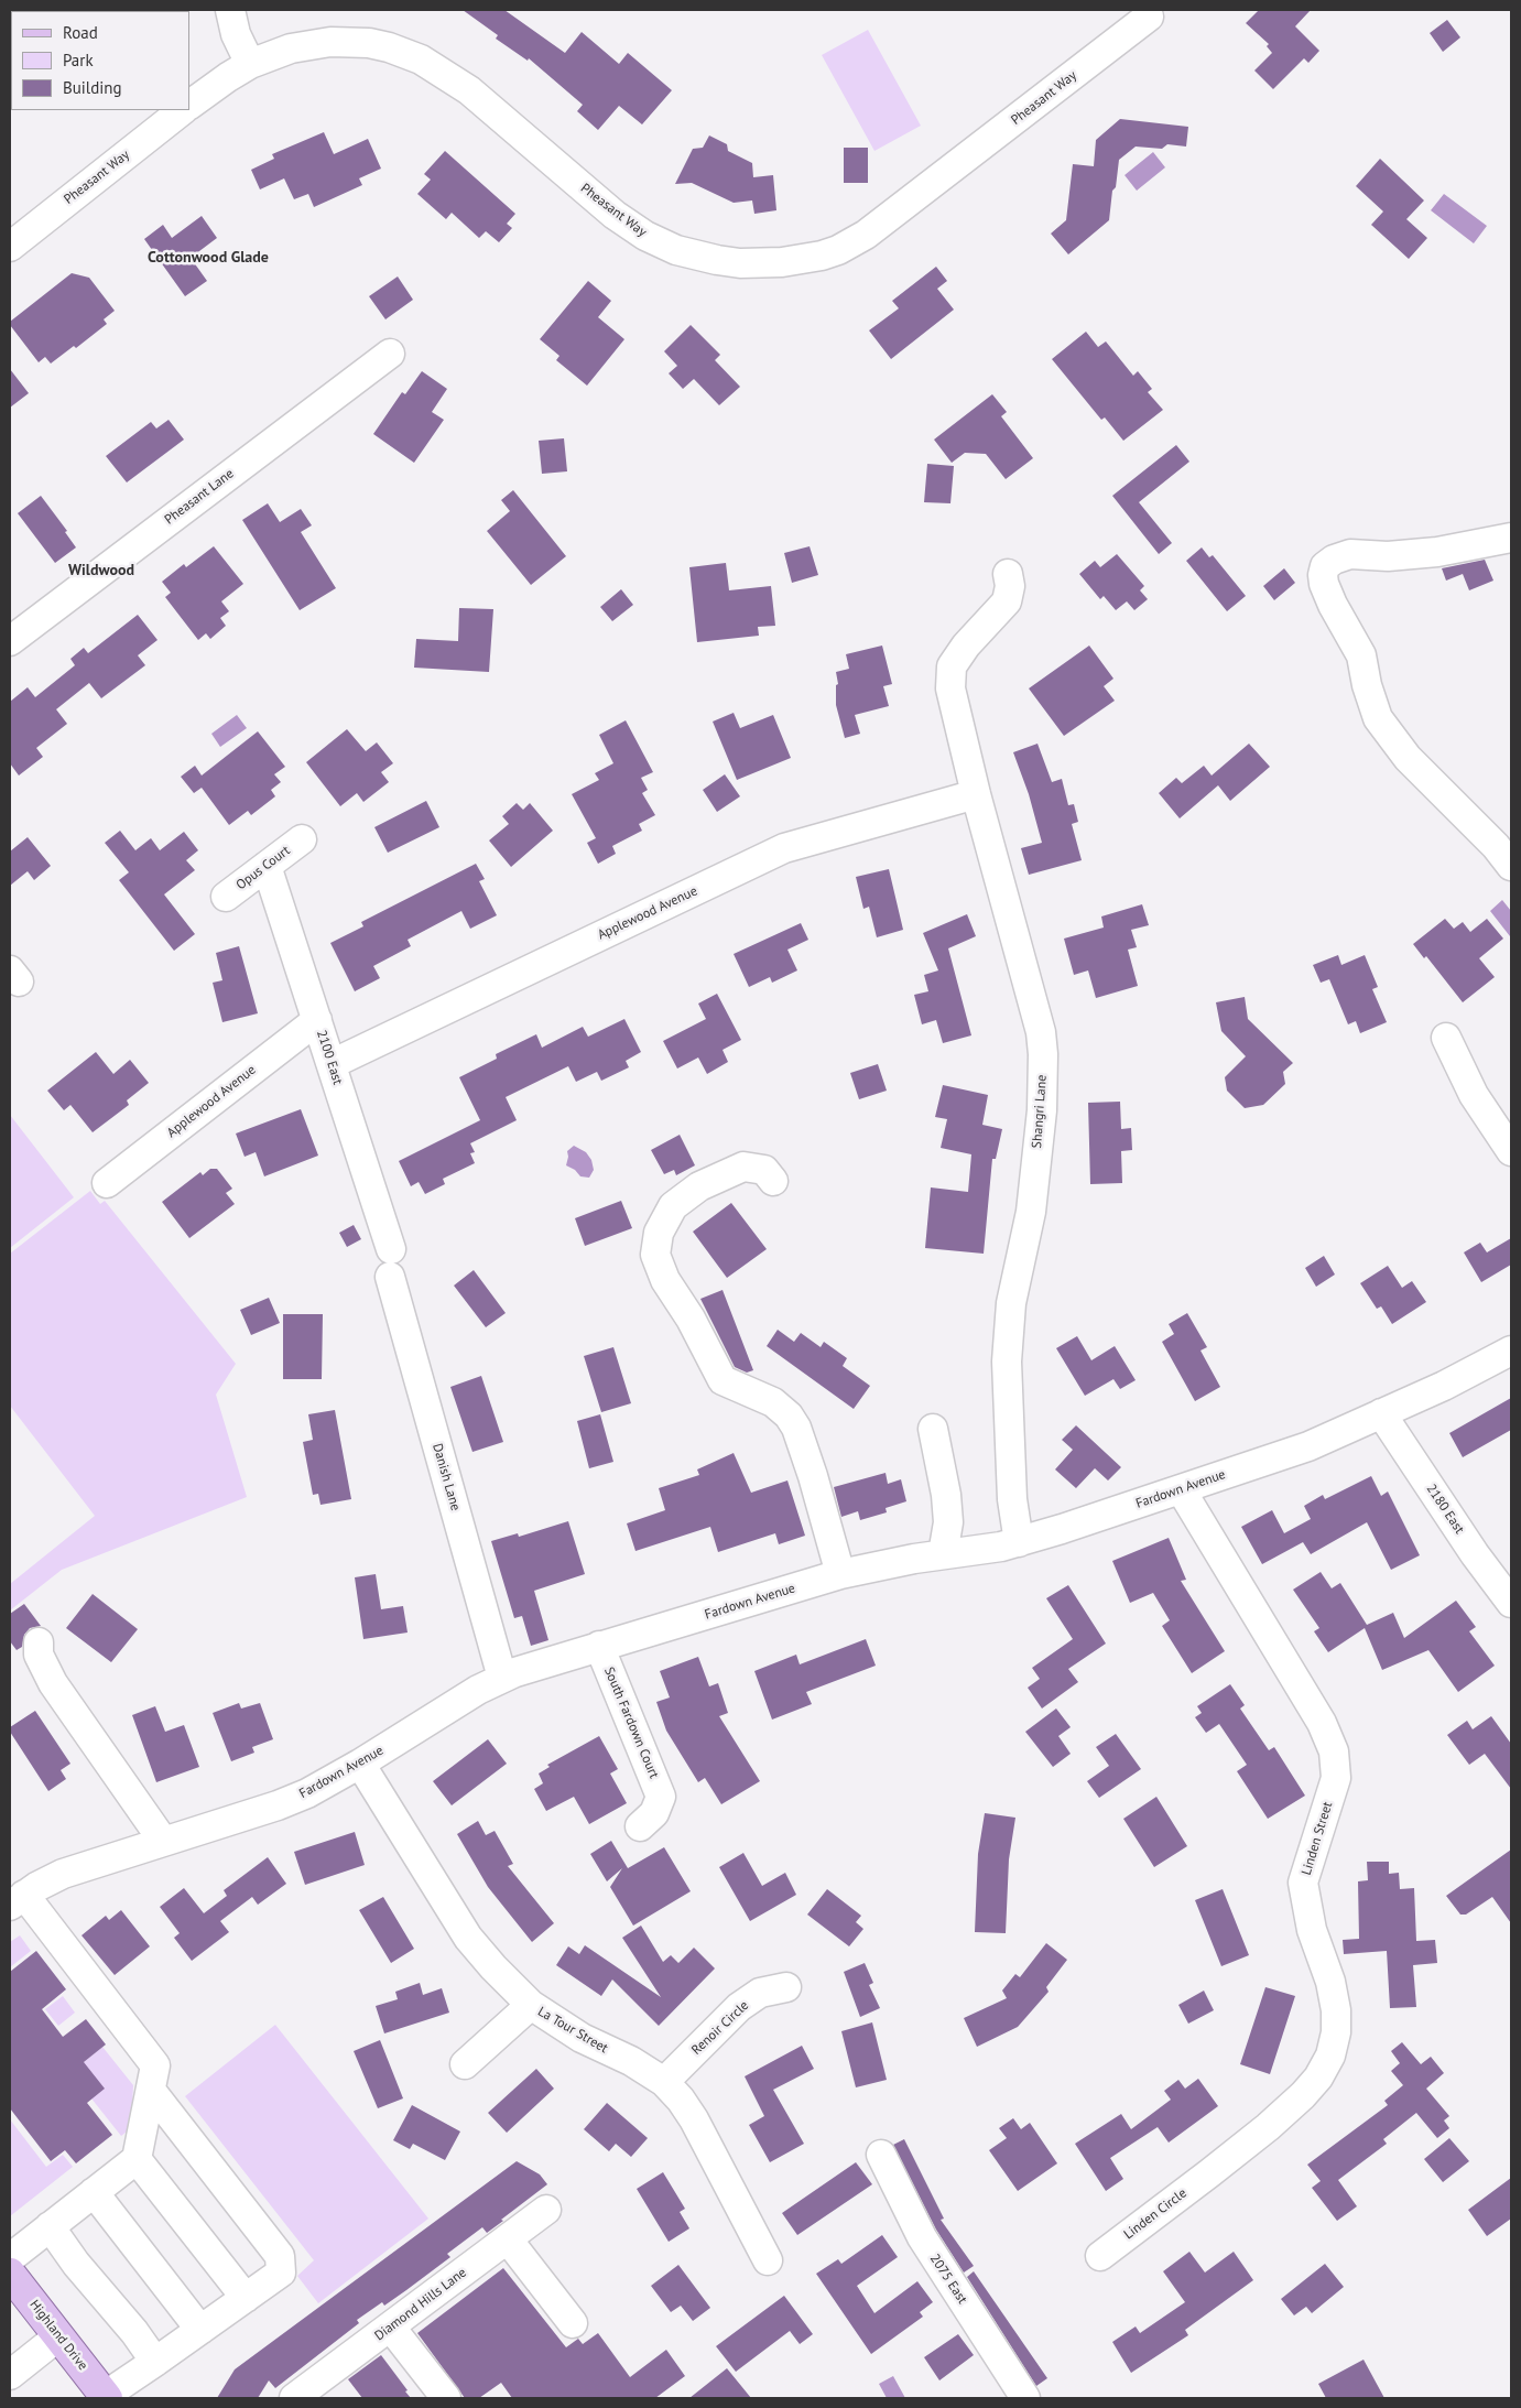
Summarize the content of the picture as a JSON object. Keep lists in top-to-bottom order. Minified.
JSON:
{"streets":{"main road":["Highland Drive"],"street":["Pheasant Way","Pheasant Lane","Opus Court","Applewood Avenue","2100 East","Shangri Lane","Danish Lane","Fardown Avenue","2180 East","South Fardown Court","Linden Street","Renoir Circle","La Tour Street","Linden Circle","2075 East","Diamond Hills Lane"]},"crossings":[["Opus Court","2100 East"],["Applewood Avenue","2100 East"],["Applewood Avenue","Shangri Lane"],["Shangri Lane","Fardown Avenue"],["Danish Lane","Fardown Avenue"],["Fardown Avenue","2180 East"],["Fardown Avenue","South Fardown Court"],["Fardown Avenue","Linden Street"],["Fardown Avenue","La Tour Street"],["Linden Street","Linden Circle"],["Renoir Circle","La Tour Street"]],"districts":["Cottonwood Glade","Wildwood"],"legend":["Road","Park","Building"]}
